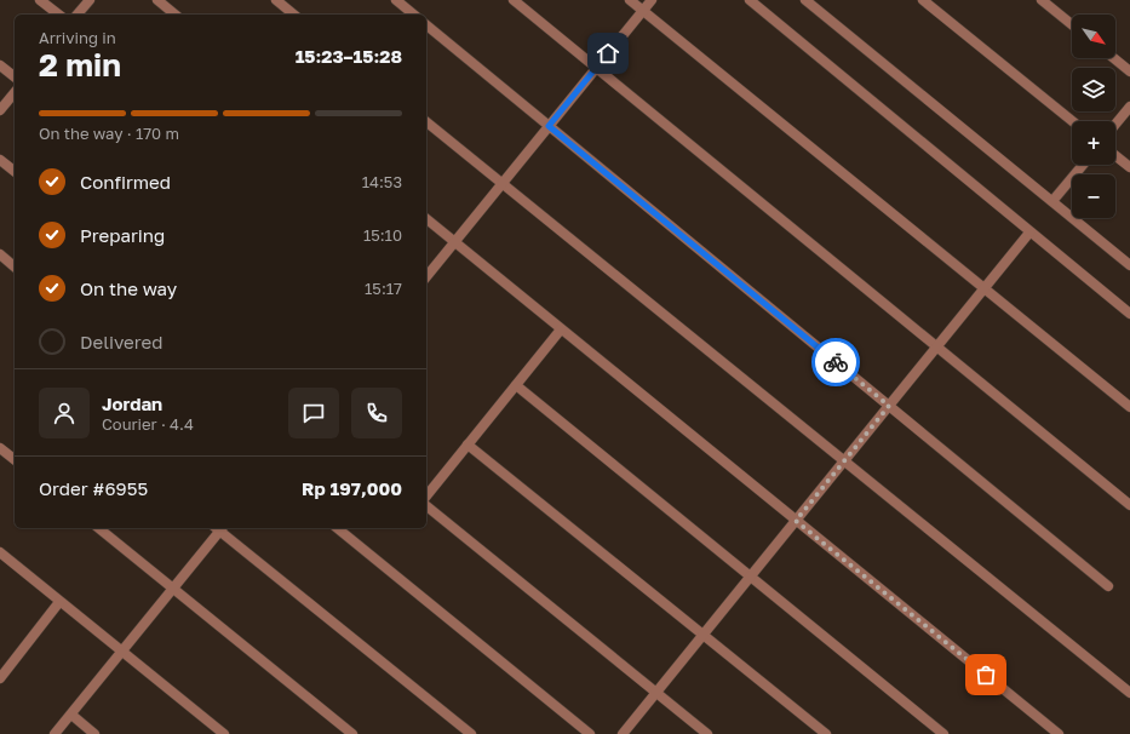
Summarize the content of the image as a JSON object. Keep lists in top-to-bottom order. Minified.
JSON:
{"north":"bottom right","page":{"map_buttons":["+","−"],"heading":["2 min","Arriving in","15:23–15:28"],"panel":["Jordan","Courier · 4.4","Order #6955","Rp 197,000"],"bar":"On the way · 170 m","list":[["Confirmed","14:53"],["Preparing","15:10"],["On the way","15:17"],"Delivered"]}}
